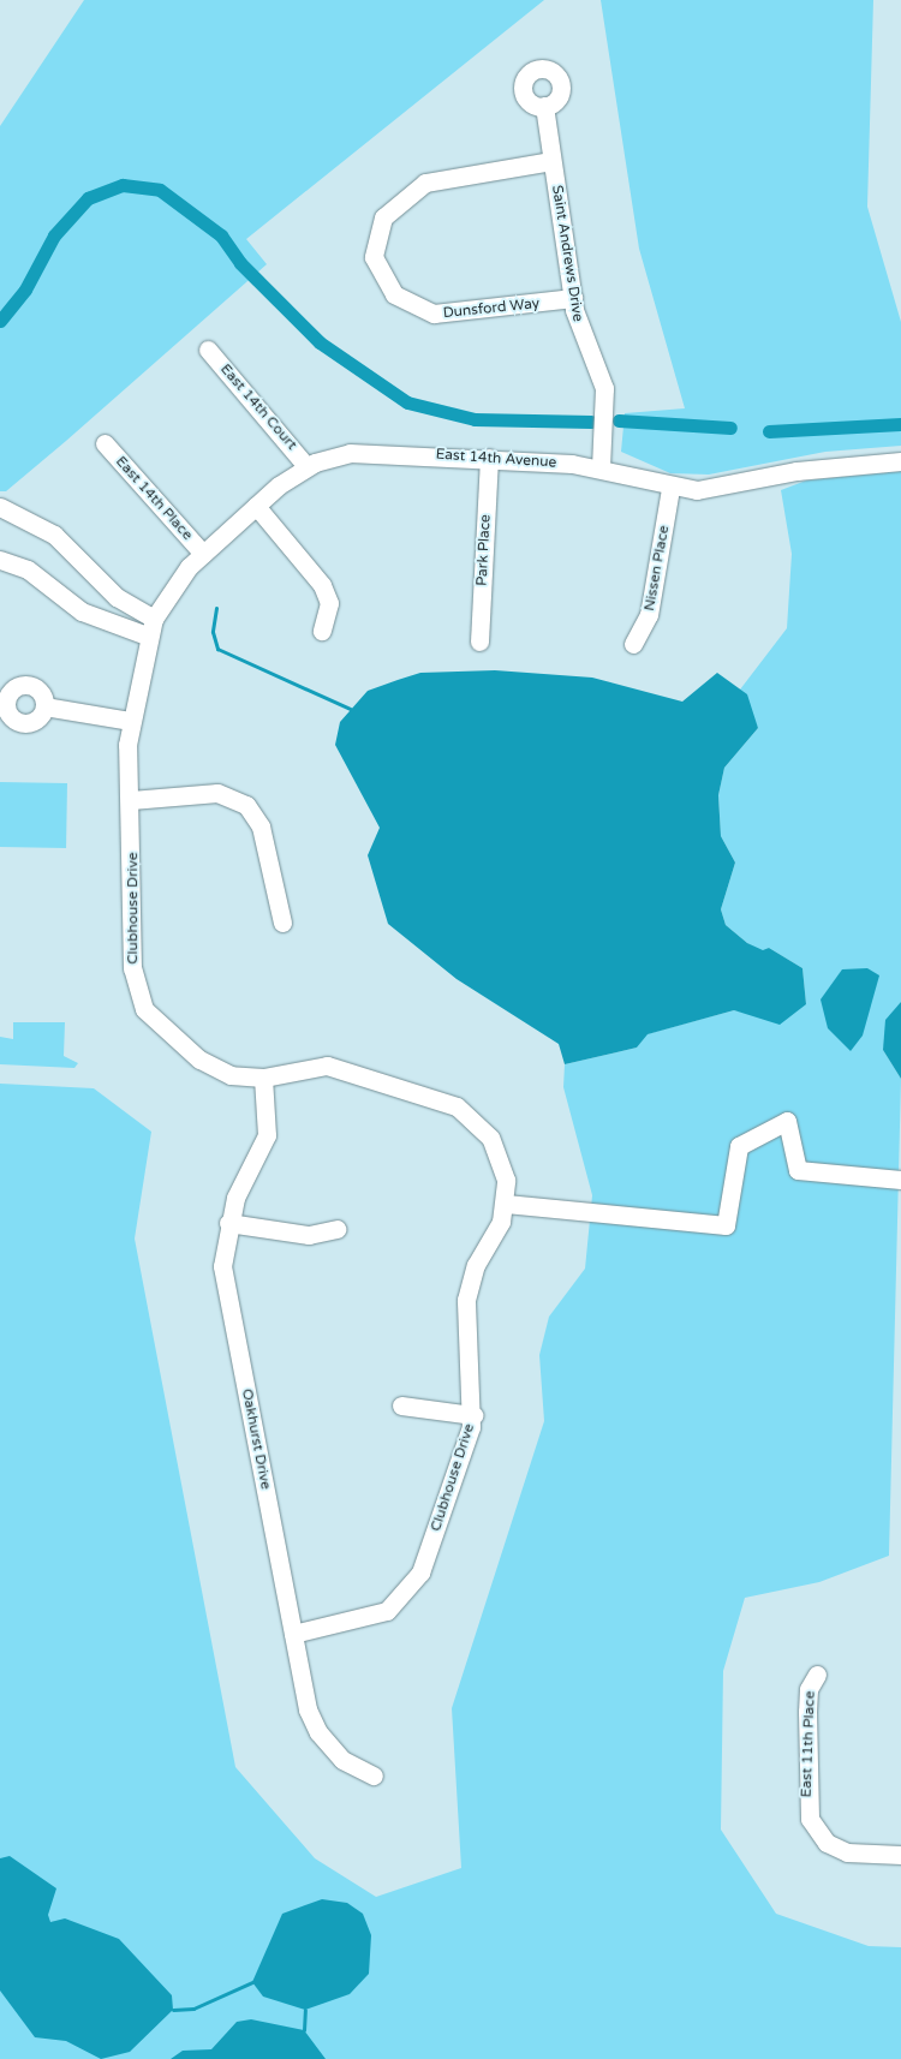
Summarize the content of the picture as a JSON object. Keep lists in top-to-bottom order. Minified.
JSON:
{"streets":{"street":["Saint Andrews Drive","Dunsford Way","East 14th Court","East 14th Avenue","East 14th Place","Park Place","Nissen Place","Clubhouse Drive","Oakhurst Drive","East 11th Place"]},"crossings":[["Saint Andrews Drive","Dunsford Way"],["Saint Andrews Drive","East 14th Avenue"],["East 14th Court","East 14th Avenue"],["East 14th Avenue","East 14th Place"],["East 14th Avenue","Park Place"],["East 14th Avenue","Nissen Place"],["East 14th Avenue","Clubhouse Drive"],["Clubhouse Drive","Oakhurst Drive"]]}
